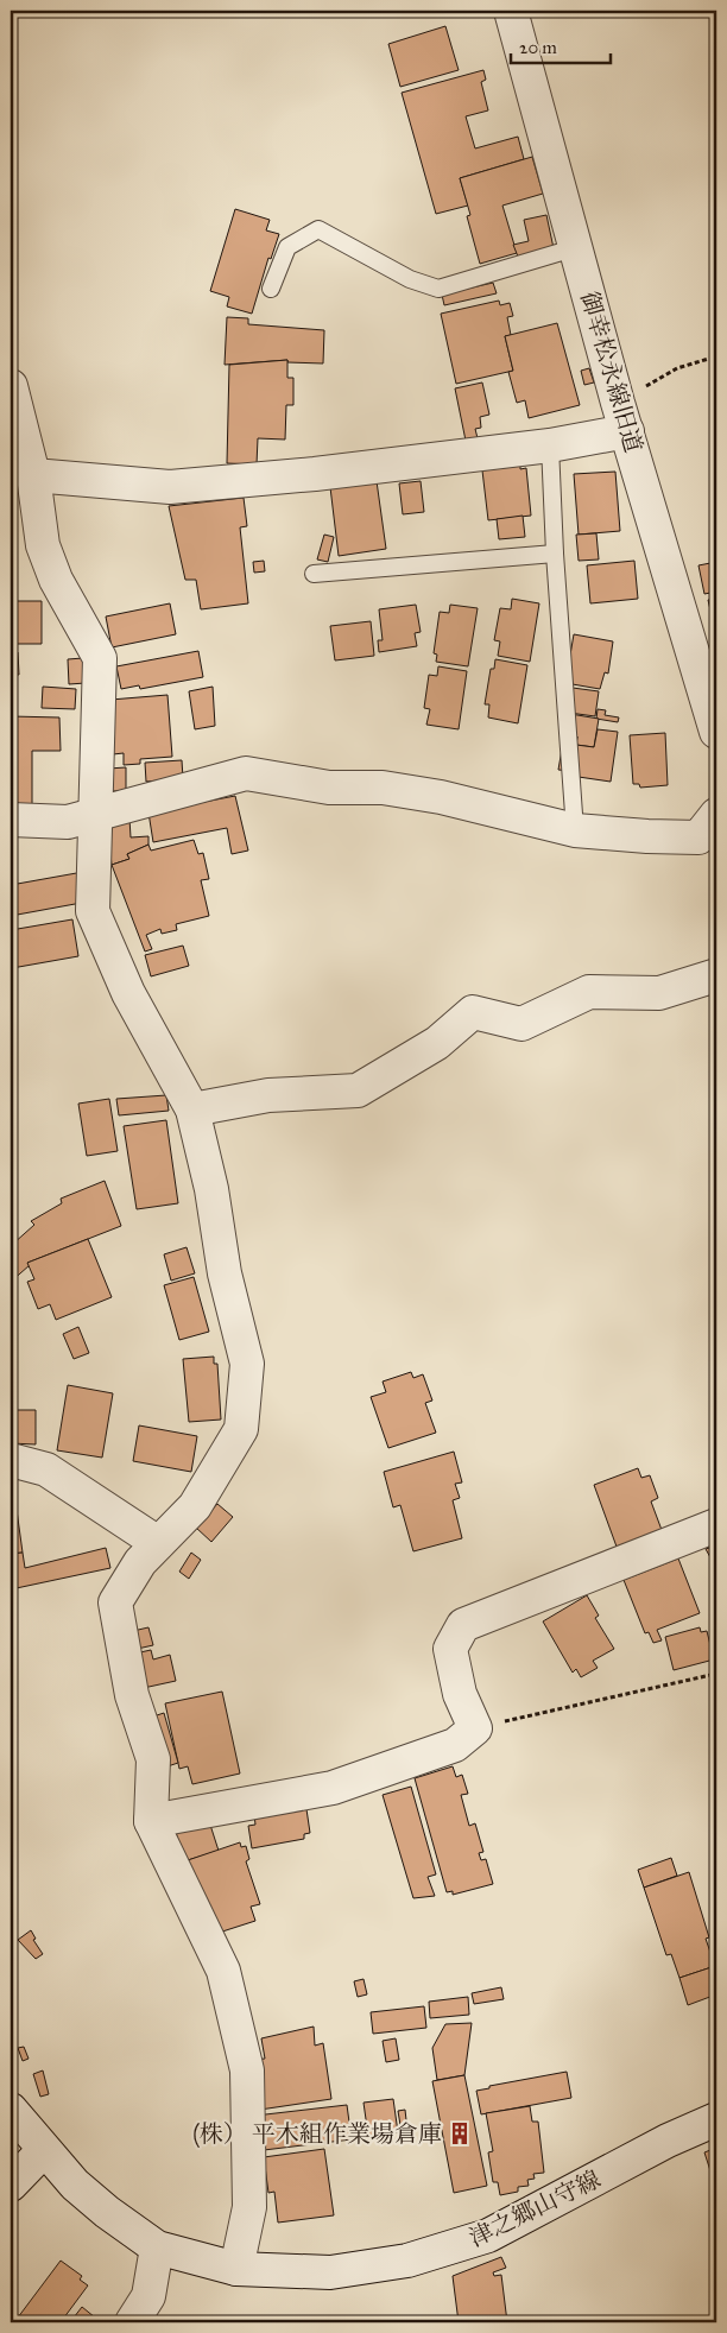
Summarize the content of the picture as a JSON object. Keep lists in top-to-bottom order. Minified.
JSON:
{"streets":{"street":["御幸松永線旧道","津之郷山守線"]},"places":{"building":["(株） 平木組作業場倉庫"]},"scale_bar":"20 m"}
